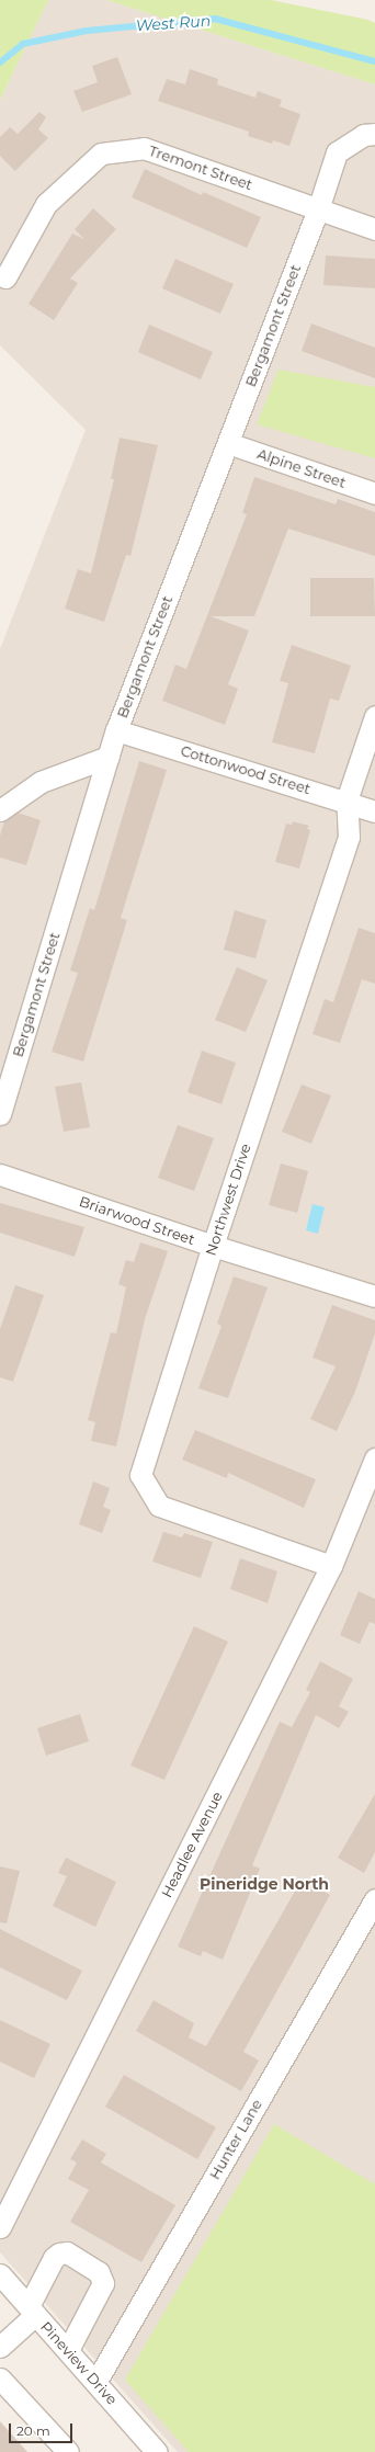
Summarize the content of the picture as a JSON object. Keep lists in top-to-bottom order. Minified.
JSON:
{"streets":{"street":["Tremont Street","Bergamont Street","Alpine Street","Cottonwood Street","Northwest Drive","Briarwood Street","Headlee Avenue","Hunter Lane","Pineview Drive"]},"crossings":[["Tremont Street","Bergamont Street"],["Bergamont Street","Alpine Street"],["Bergamont Street","Cottonwood Street"],["Cottonwood Street","Northwest Drive"],["Northwest Drive","Briarwood Street"],["Northwest Drive","Headlee Avenue"],["Hunter Lane","Pineview Drive"]],"districts":["Pineridge North"],"water":["West Run"],"scale_bar":"20 m"}
